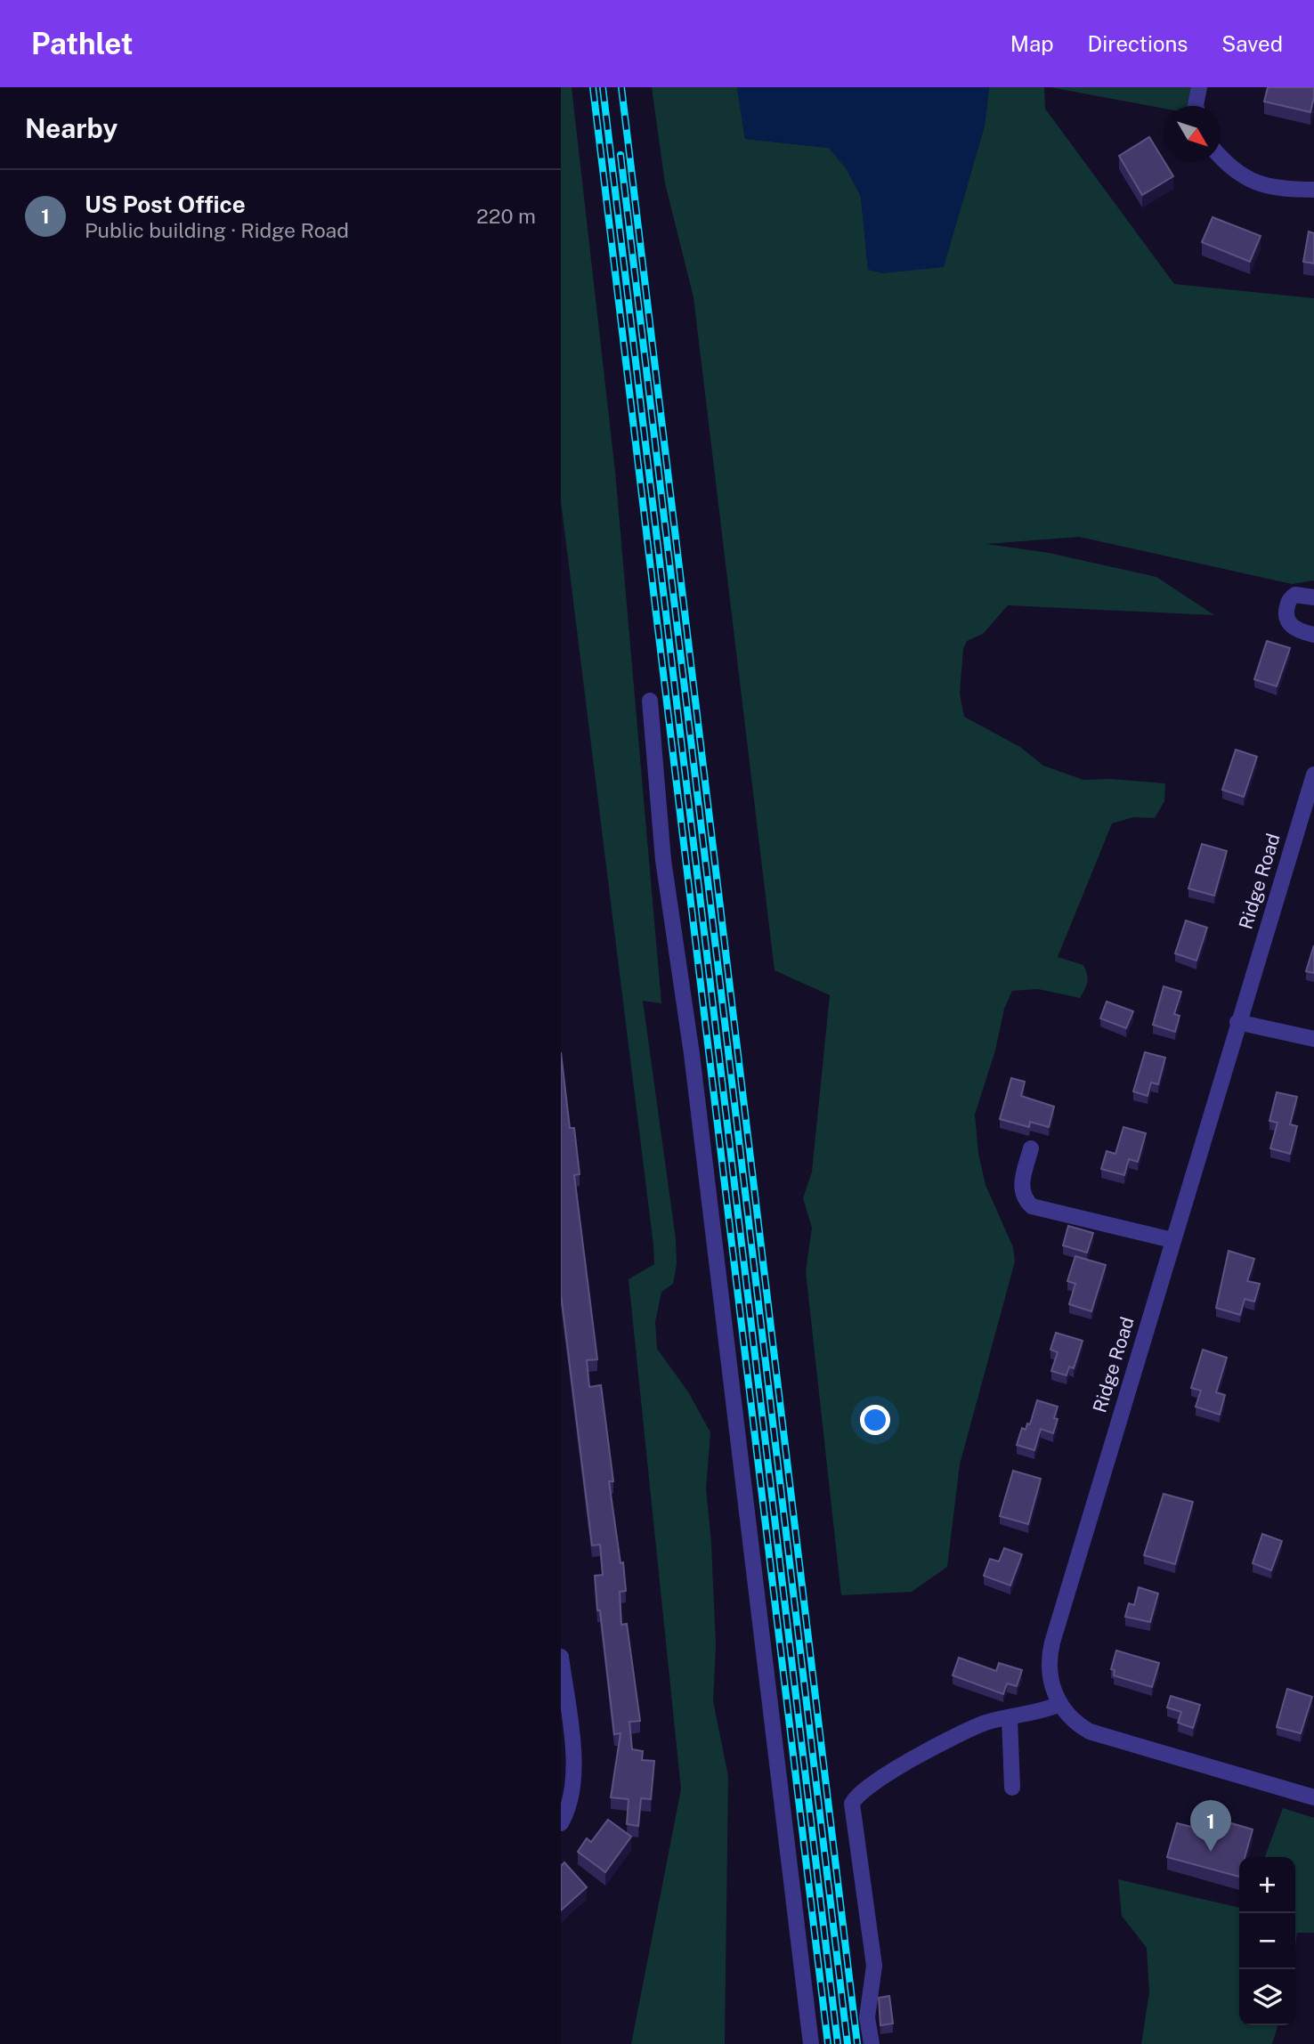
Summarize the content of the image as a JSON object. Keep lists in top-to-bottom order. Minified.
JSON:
{"streets":{"street":["Ridge Road"]},"north":"bottom right","page":{"header":"Pathlet","nav":["Map","Directions","Saved"],"heading":"Nearby","list":[{"mark":"1","name":"US Post Office","note":"Public building · Ridge Road","value":"220 m"}],"pins":"1","map_buttons":["+","−"]}}
